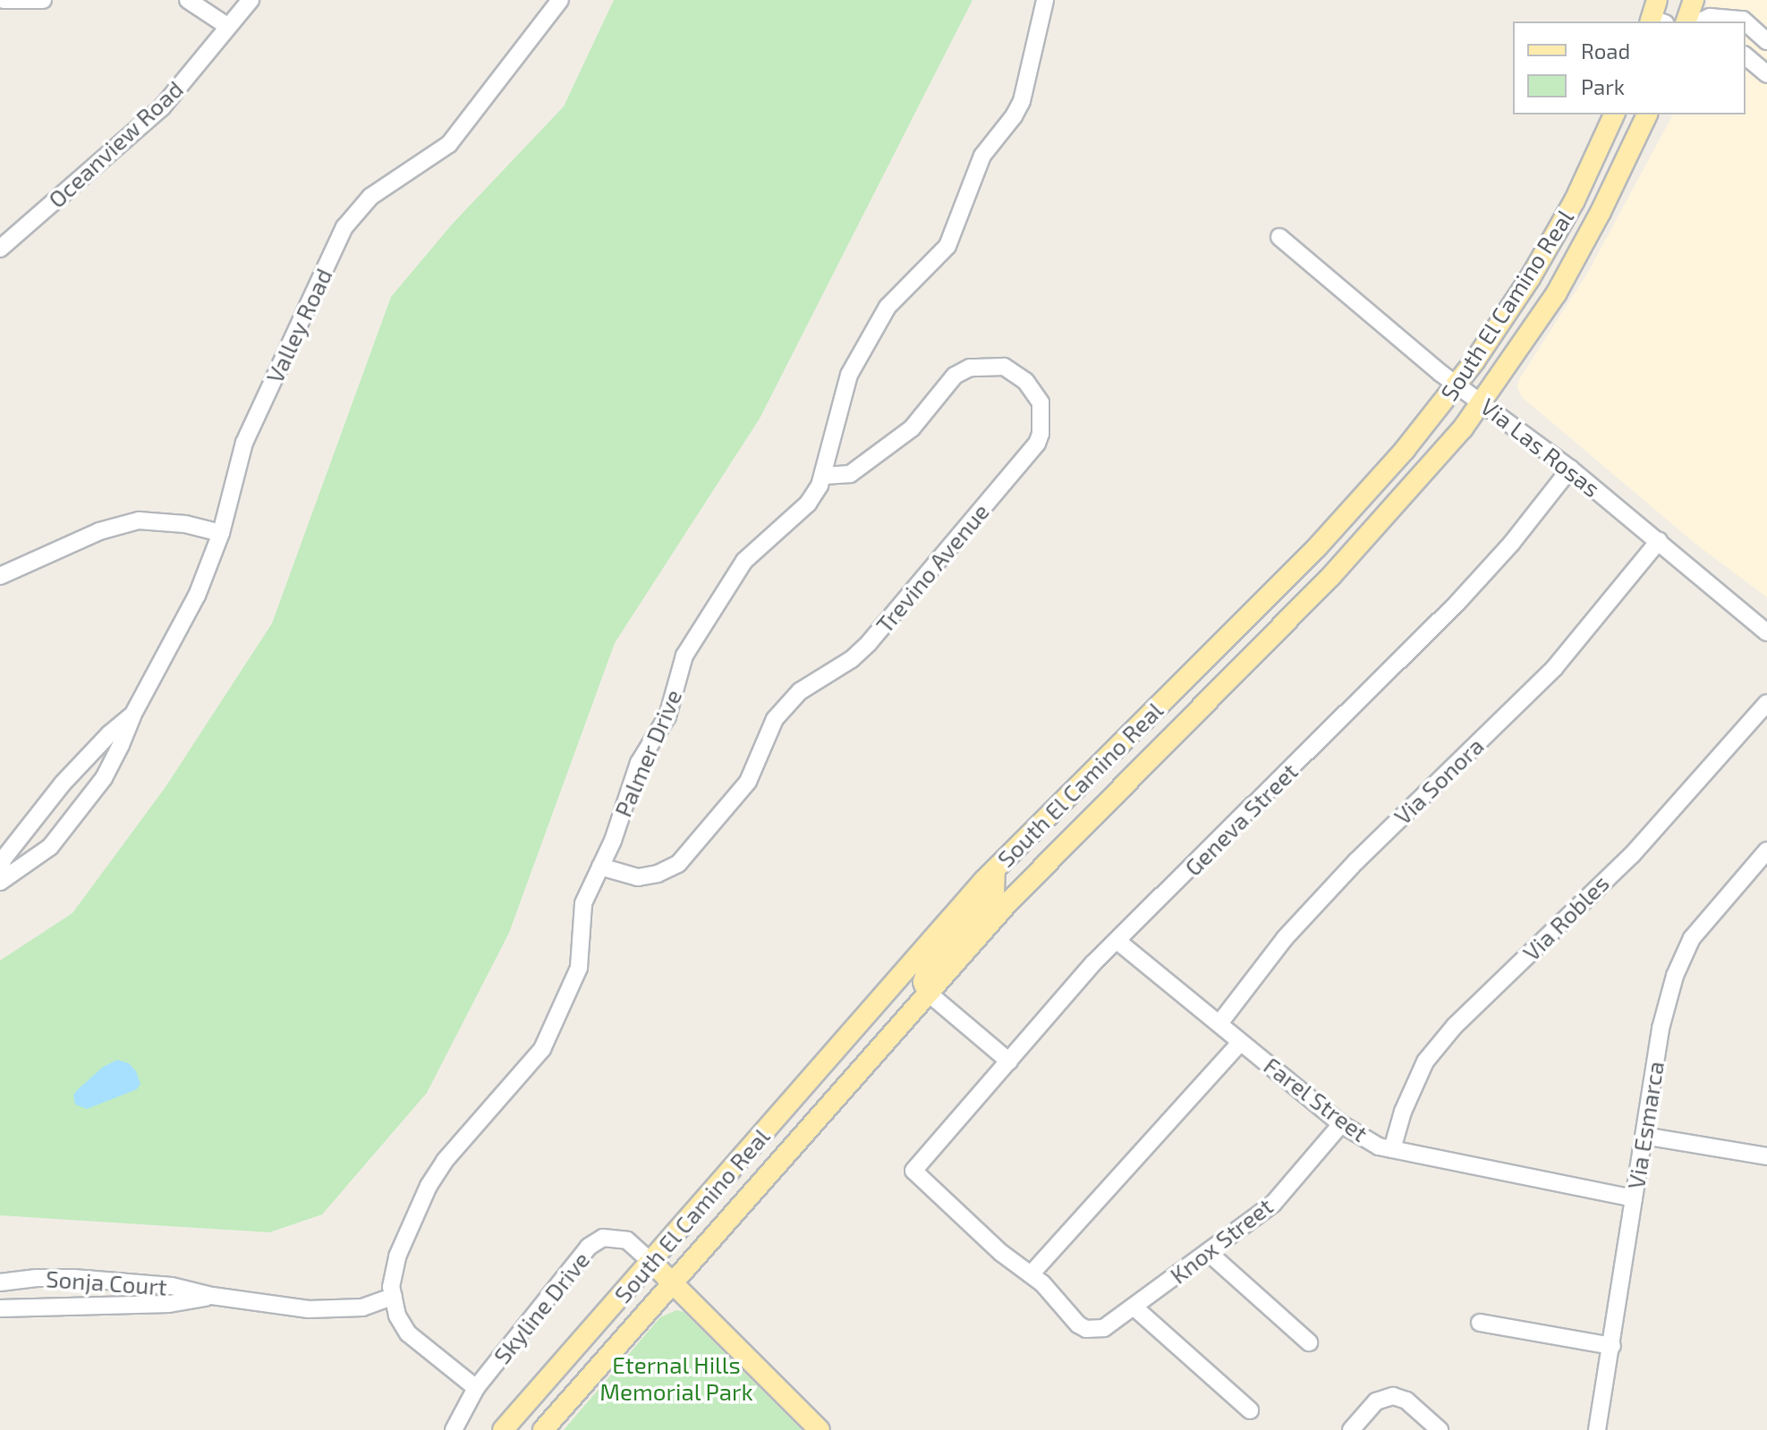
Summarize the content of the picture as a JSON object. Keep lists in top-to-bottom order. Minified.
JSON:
{"streets":{"main road":["South El Camino Real"],"street":["Oceanview Road","Valley Road","Via Las Rosas","Trevino Avenue","Palmer Drive","Via Sonora","Geneva Street","Via Robles","Farel Street","Via Esmarca","Knox Street","Sonja Court","Skyline Drive"]},"crossings":[["South El Camino Real","Via Las Rosas"],["South El Camino Real","Skyline Drive"],["Via Las Rosas","Via Sonora"],["Via Las Rosas","Geneva Street"],["Trevino Avenue","Palmer Drive"],["Palmer Drive","Sonja Court"],["Palmer Drive","Skyline Drive"],["Via Sonora","Farel Street"],["Geneva Street","Farel Street"],["Geneva Street","Knox Street"],["Via Robles","Farel Street"],["Farel Street","Via Esmarca"],["Farel Street","Knox Street"]],"parks":["Eternal Hills Memorial Park"],"legend":["Road","Park"]}
